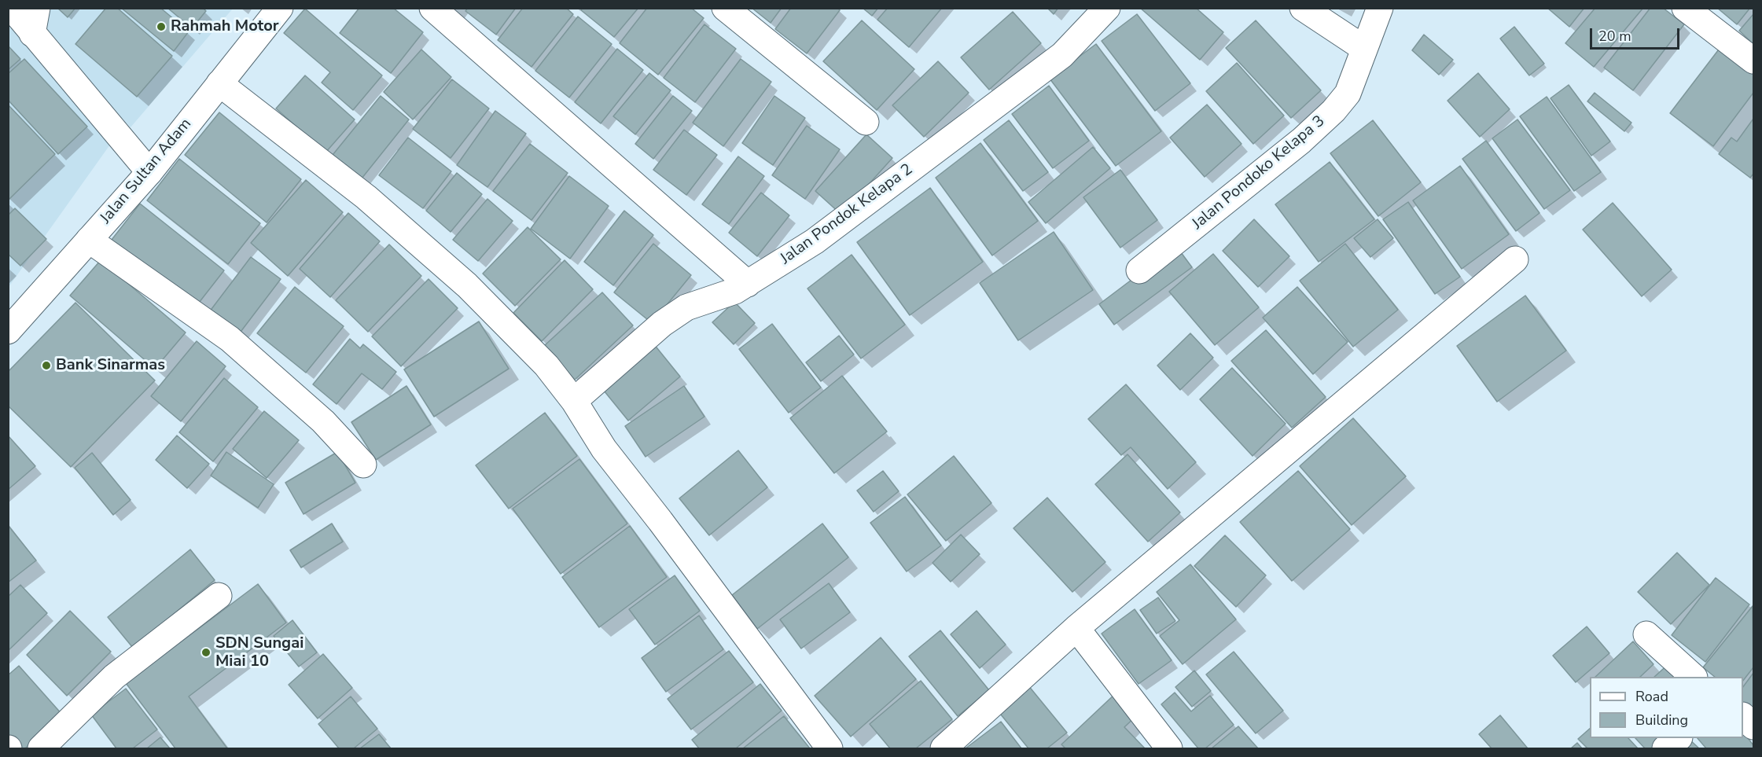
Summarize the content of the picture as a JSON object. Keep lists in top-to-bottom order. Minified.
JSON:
{"streets":{"street":["Jalan Sultan Adam","Jalan Pondoko Kelapa 3","Jalan Pondok Kelapa 2"]},"places":["Rahmah Motor","Bank Sinarmas","SDN Sungai Miai 10"],"legend":["Road","Building"],"scale_bar":"20 m"}
